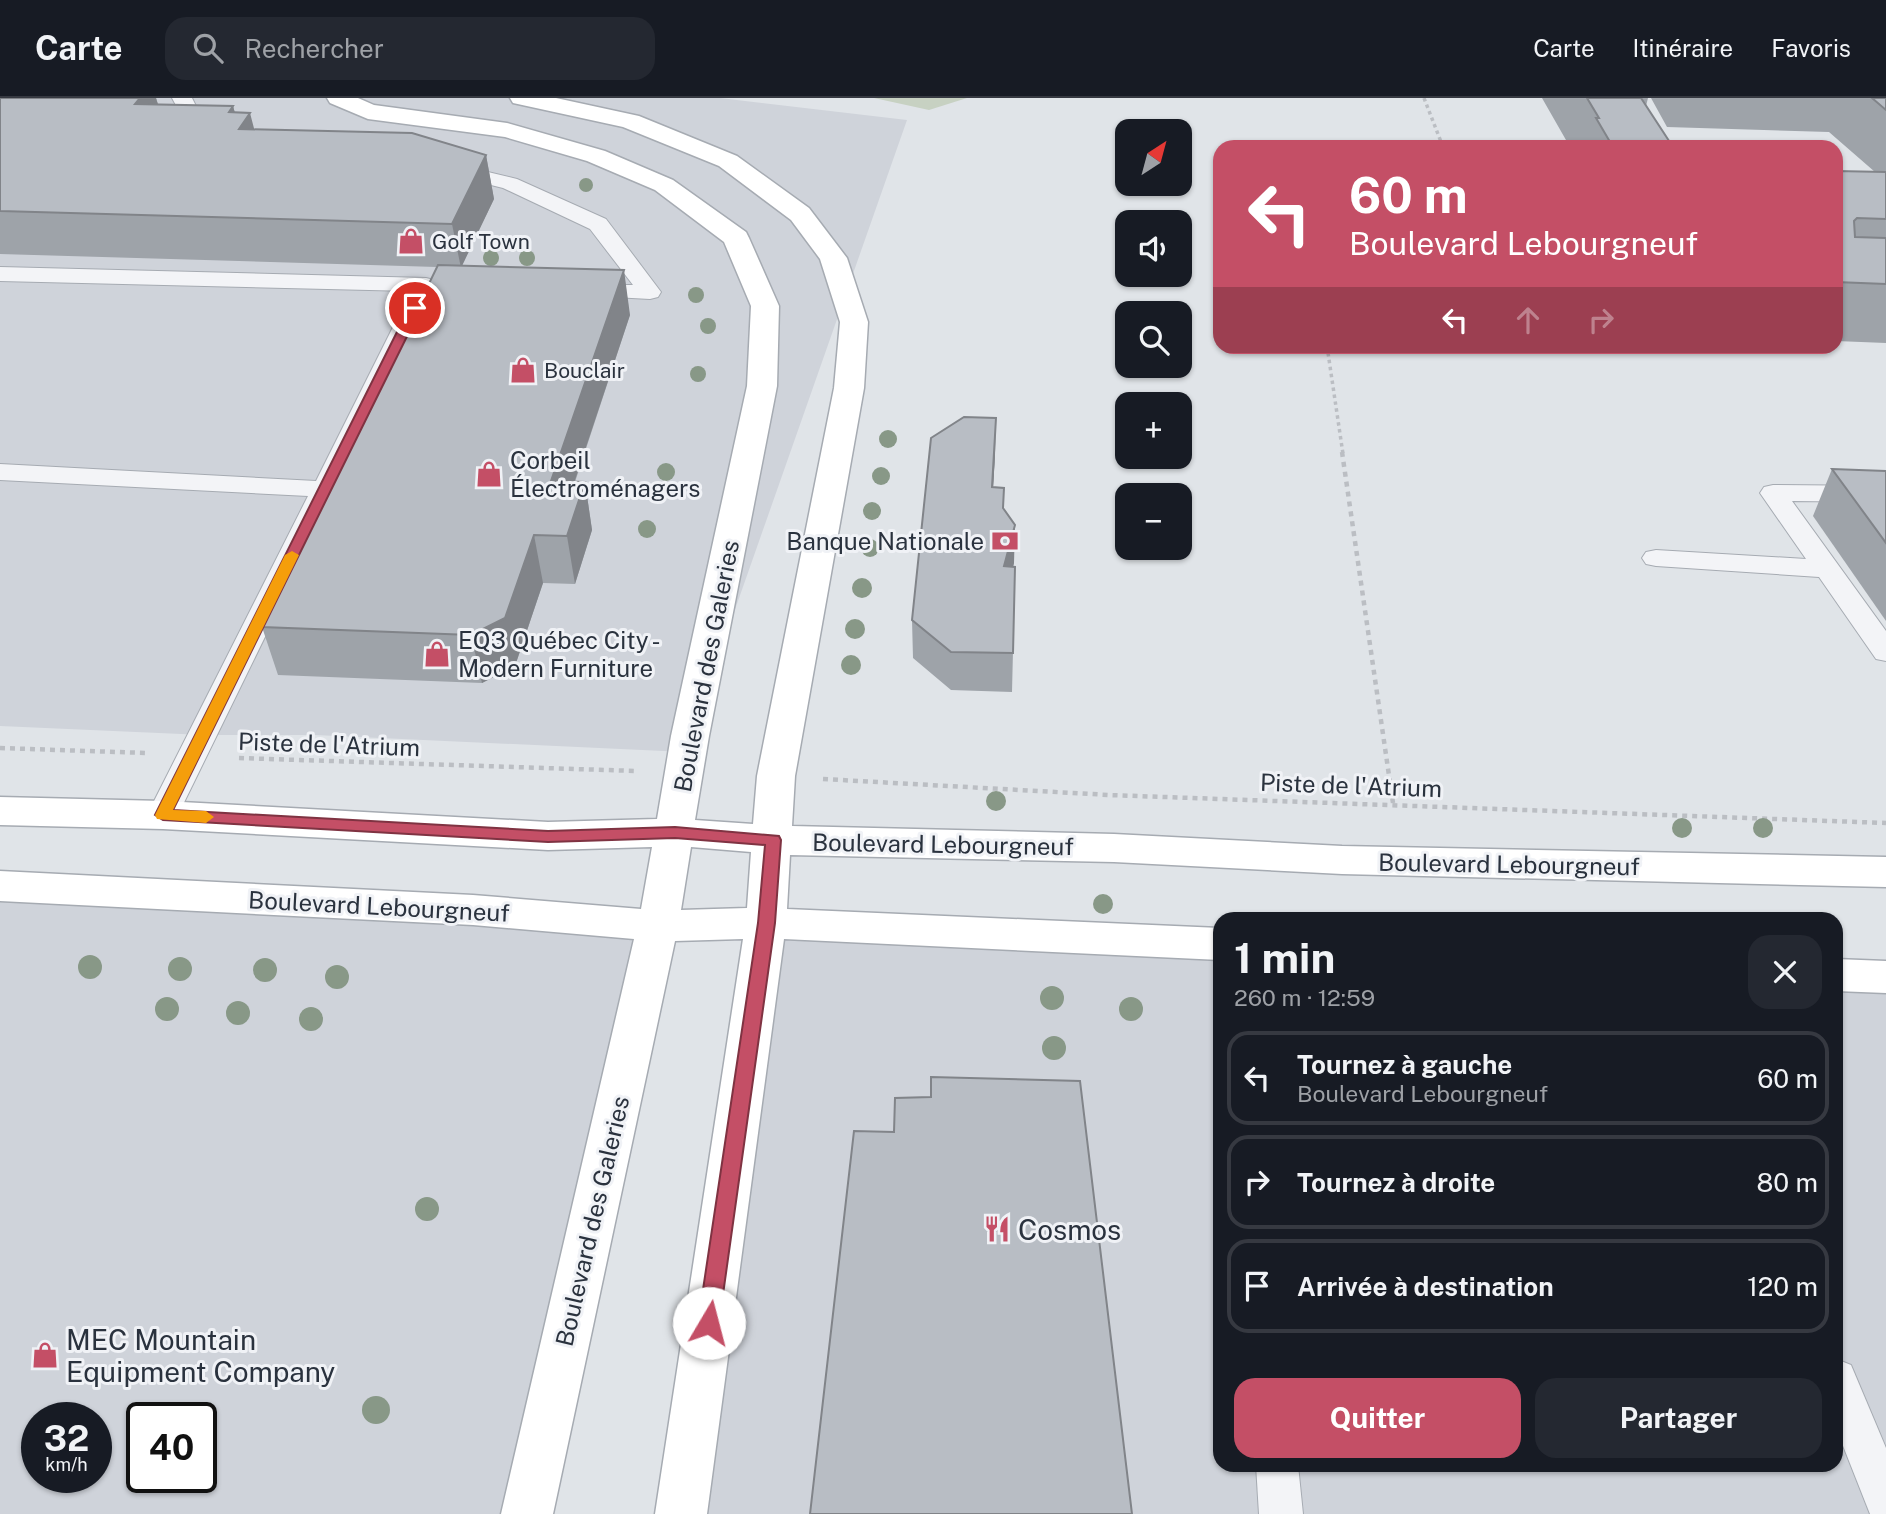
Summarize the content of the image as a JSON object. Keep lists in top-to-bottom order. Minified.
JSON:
{"streets":{"street":["Boulevard des Galeries","Boulevard Lebourgneuf"],"path":["Piste de l'Atrium"]},"crossings":[["Boulevard des Galeries","Boulevard Lebourgneuf"]],"places":{"shop":["Golf Town","Bouclair","Corbeil Électroménagers","EQ3 Québec City - Modern Furniture","MEC Mountain Equipment Company"],"bank":["Banque Nationale"],"restaurant":["Cosmos"]},"north":"top right","page":{"header":"Carte","search":"Rechercher","nav":["Carte","Itinéraire","Favoris"],"map_buttons":["+","−"],"turn":["60 m","Boulevard Lebourgneuf"],"heading":["1 min","260 m · 12:59"],"list":[{"name":"Tournez à gauche","note":"Boulevard Lebourgneuf","value":"60 m"},{"name":"Tournez à droite","value":"80 m"},{"name":"Arrivée à destination","value":"120 m"}],"buttons":["Quitter","Partager"],"speed":"32 km/h","limit":"40"}}
